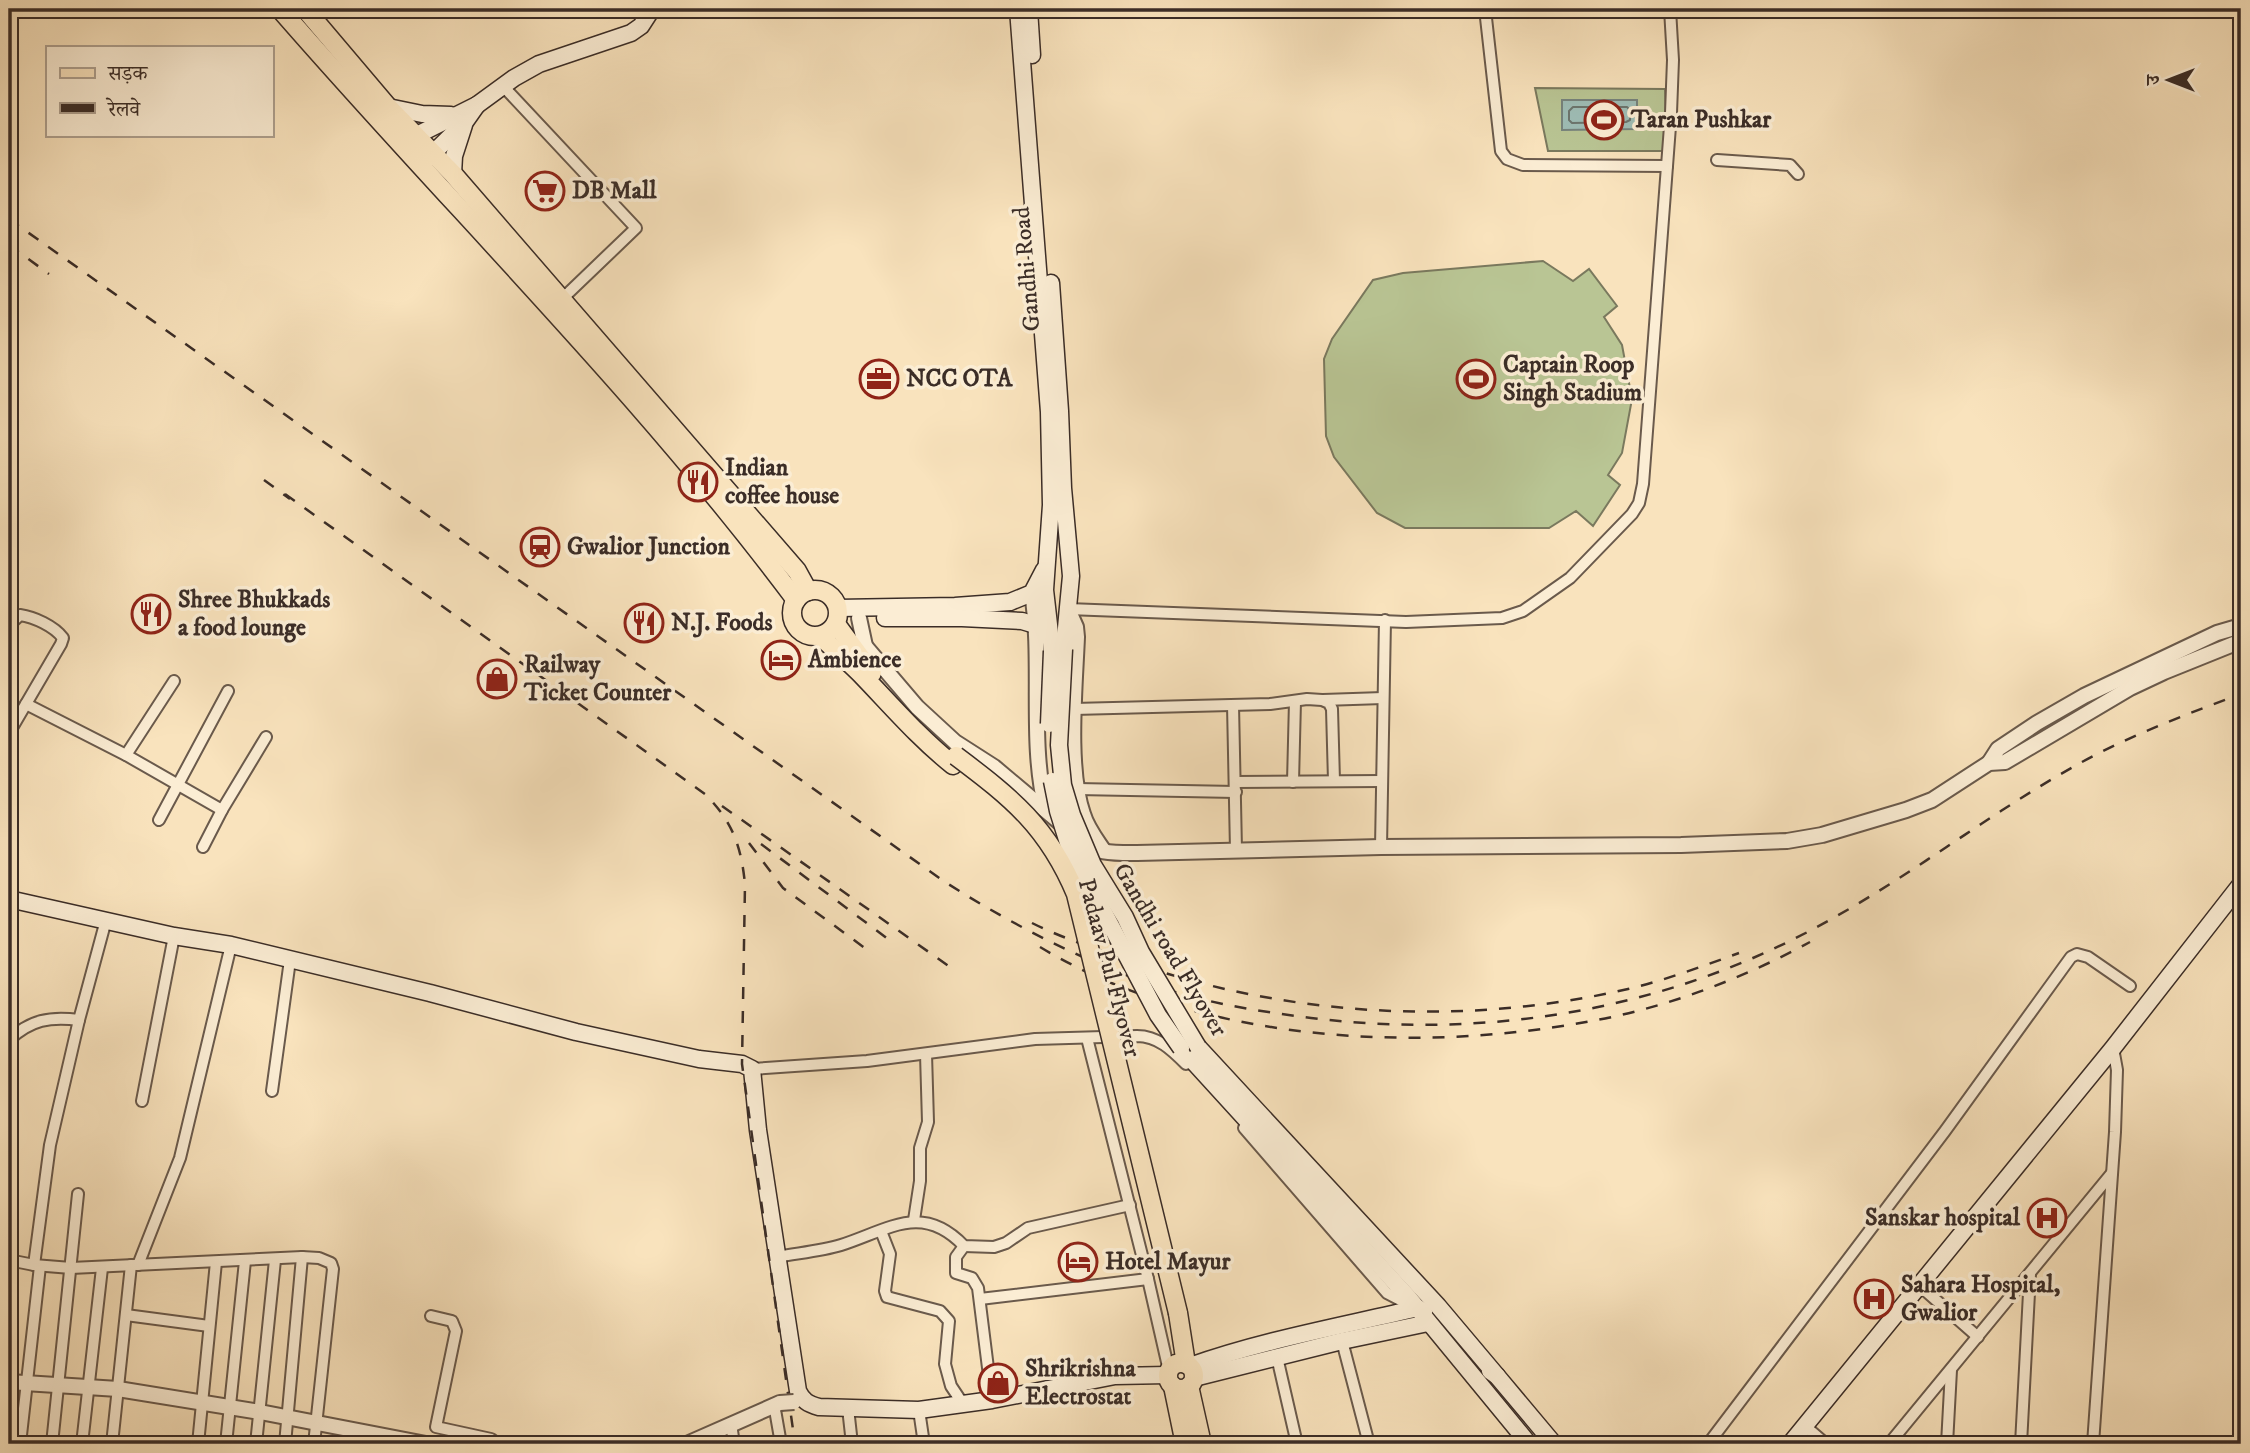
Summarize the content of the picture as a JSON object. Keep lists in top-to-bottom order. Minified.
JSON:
{"streets":{"main road":["Gandhi Road","Gandhi road Flyover","Padaav Pul Flyover"]},"crossings":[["Gandhi Road","Gandhi road Flyover"]],"places":{"sports":["Taran Pushkar","Captain Roop Singh Stadium"],"supermarket":["DB Mall"],"office":["NCC OTA"],"restaurant":["Indian coffee house","Shree Bhukkads a food lounge","N.J. Foods"],"station":["Gwalior Junction"],"hotel":["Ambience","Hotel Mayur"],"shop":["Railway Ticket Counter","Shrikrishna Electrostat"],"hospital":["Sanskar hospital","Sahara Hospital, Gwalior"]},"legend":["सड़क","रेलवे"],"north":"left"}
